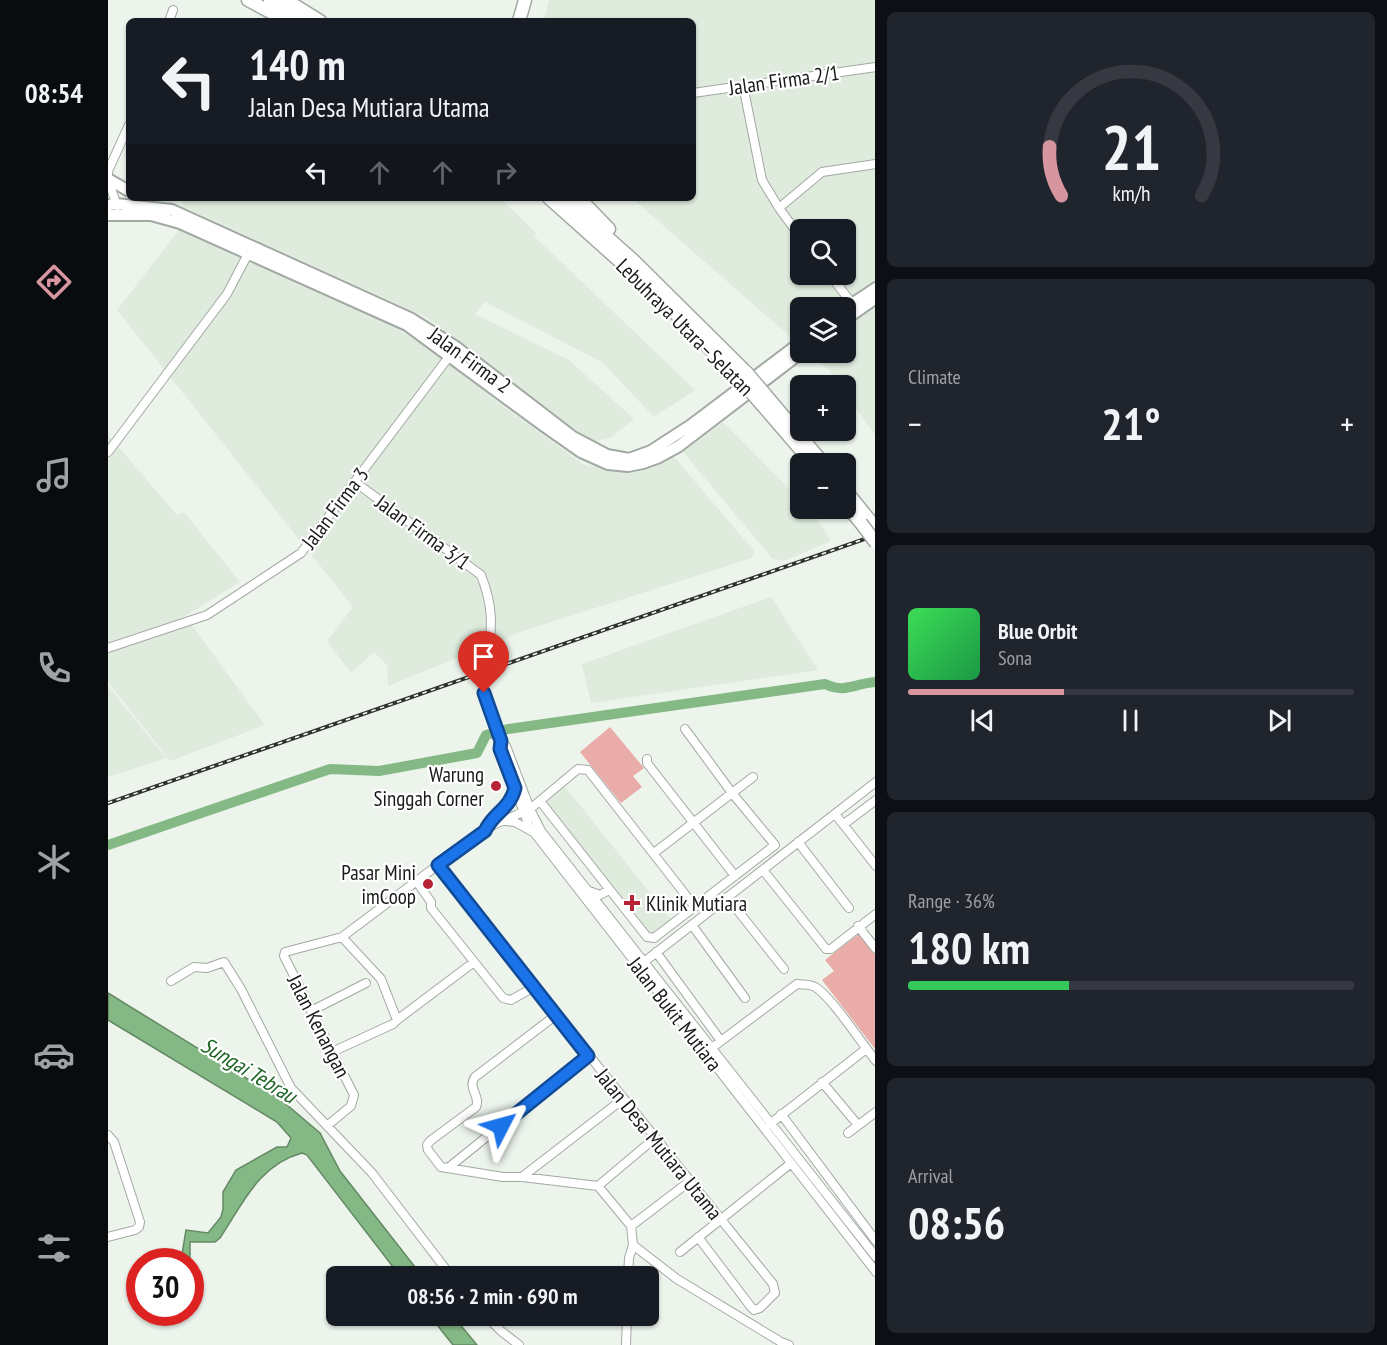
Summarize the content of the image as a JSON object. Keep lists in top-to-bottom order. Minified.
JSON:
{"streets":{"highway":["Lebuhraya Utara–Selatan"],"main road":["Jalan Firma 2"],"street":["Jalan Firma 2/1","Jalan Firma 3","Jalan Firma 3/1","Jalan Bukit Mutiara","Jalan Kenangan","Jalan Desa Mutiara Utama"]},"crossings":[["Jalan Firma 2","Jalan Firma 3"],["Jalan Firma 3","Jalan Firma 3/1"]],"water":["Sungai Tebrau"],"places":{"other":["Warung Singgah Corner","Pasar Mini imCoop"],"health":["Klinik Mutiara"]},"page":{"tabs":"08:54","turn":["140 m","Jalan Desa Mutiara Utama"],"map_buttons":["+","−"],"tile":["Climate",["Range · 36%","180 km"],["Arrival","08:56"]],"heat":["−","21°","+"],"song":["Blue Orbit","Sona"],"limit":"30","trip":"08:56 · 2 min · 690 m","gauge":["21","km/h"]}}
